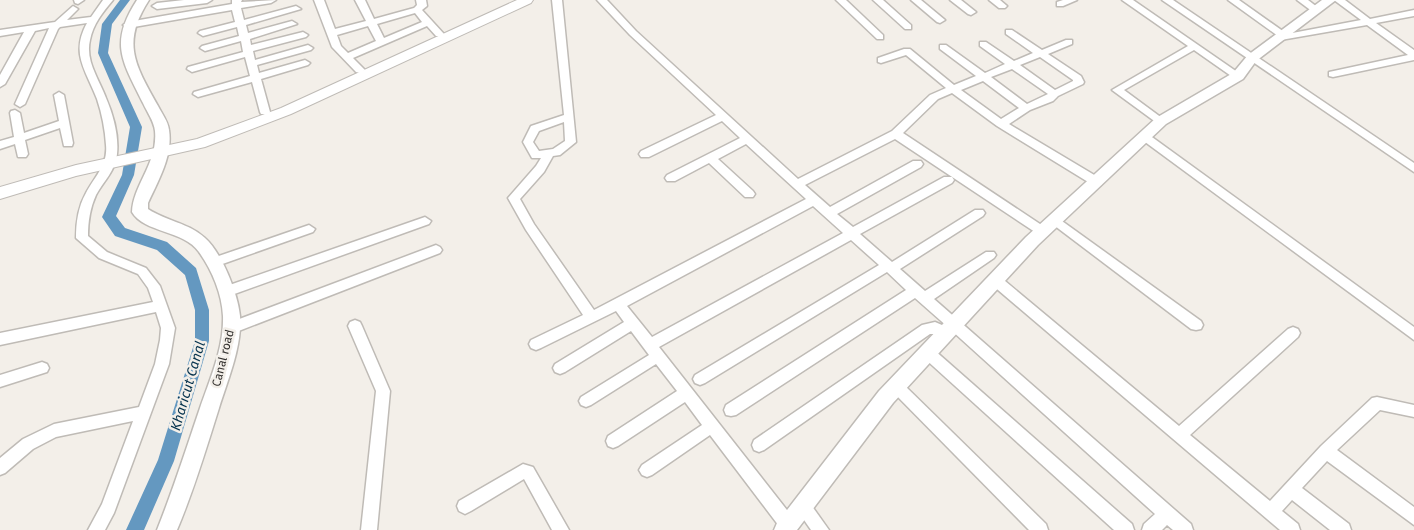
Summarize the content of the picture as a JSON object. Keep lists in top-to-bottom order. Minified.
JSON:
{"streets":{"street":["Canal road"]},"water":["Kharicut Canal"]}
